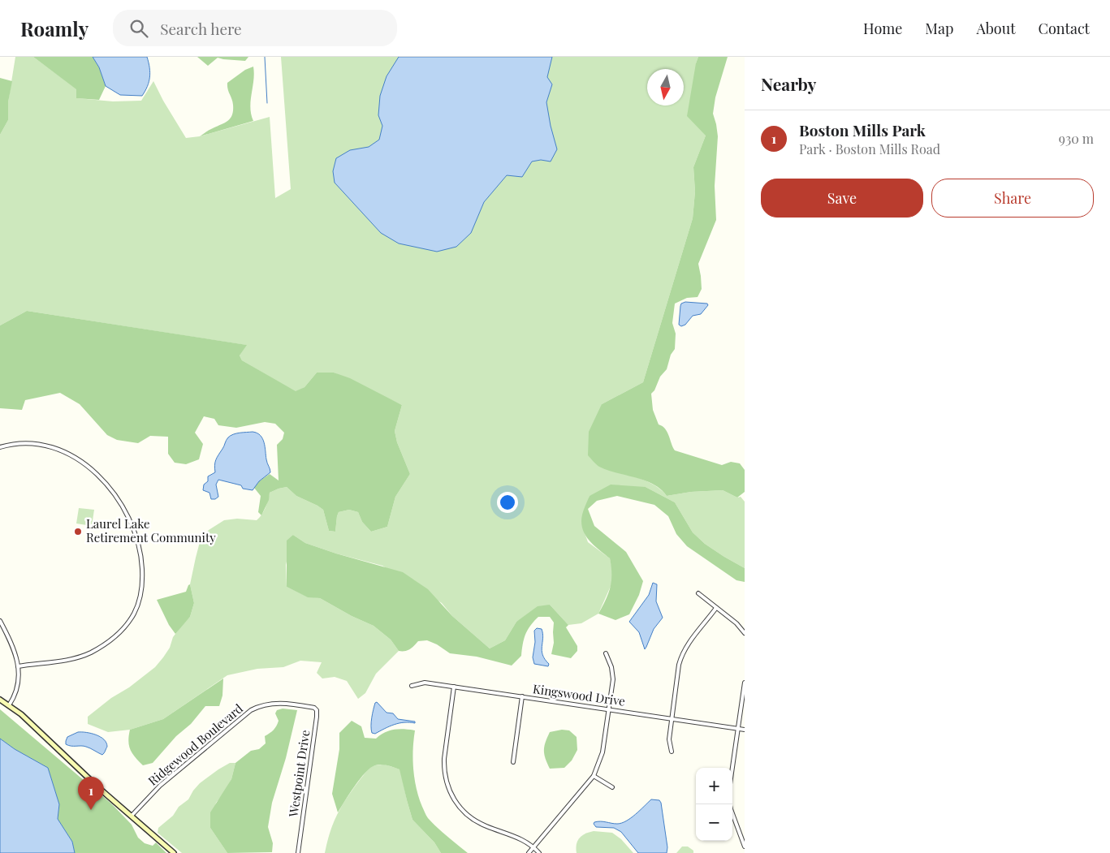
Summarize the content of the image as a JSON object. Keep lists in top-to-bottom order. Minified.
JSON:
{"streets":{"street":["Kingswood Drive","Ridgewood Boulevard","Westpoint Drive"]},"crossings":[["Ridgewood Boulevard","Westpoint Drive"]],"places":["Laurel Lake Retirement Community"],"north":"bottom","page":{"header":"Roamly","search":"Search here","nav":["Home","Map","About","Contact"],"heading":"Nearby","list":[{"mark":"1","name":"Boston Mills Park","note":"Park · Boston Mills Road","value":"930 m"}],"buttons":["Save","Share"],"map_buttons":["+","−"],"pins":"1"}}
